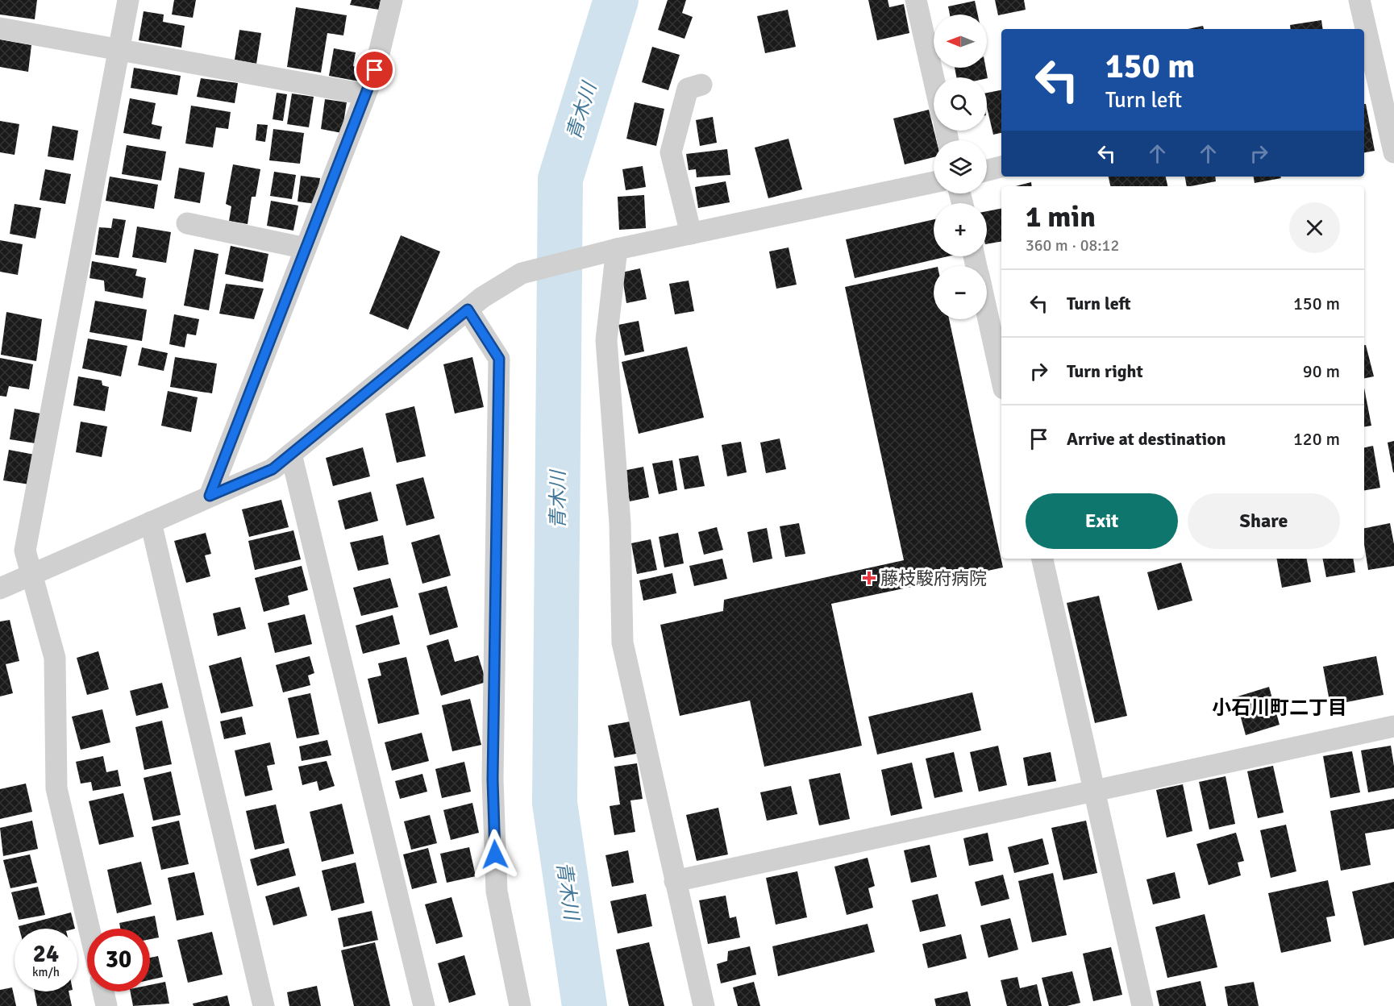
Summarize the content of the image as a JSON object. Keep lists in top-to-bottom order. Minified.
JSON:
{"districts":["小石川町二丁目"],"water":["青木川"],"places":{"health":["藤枝駿府病院"]},"north":"left","page":{"map_buttons":["+","−"],"turn":["150 m","Turn left"],"heading":["1 min","360 m · 08:12"],"list":[{"name":"Turn left","value":"150 m"},{"name":"Turn right","value":"90 m"},{"name":"Arrive at destination","value":"120 m"}],"buttons":["Exit","Share"],"speed":"24 km/h","limit":"30"}}
